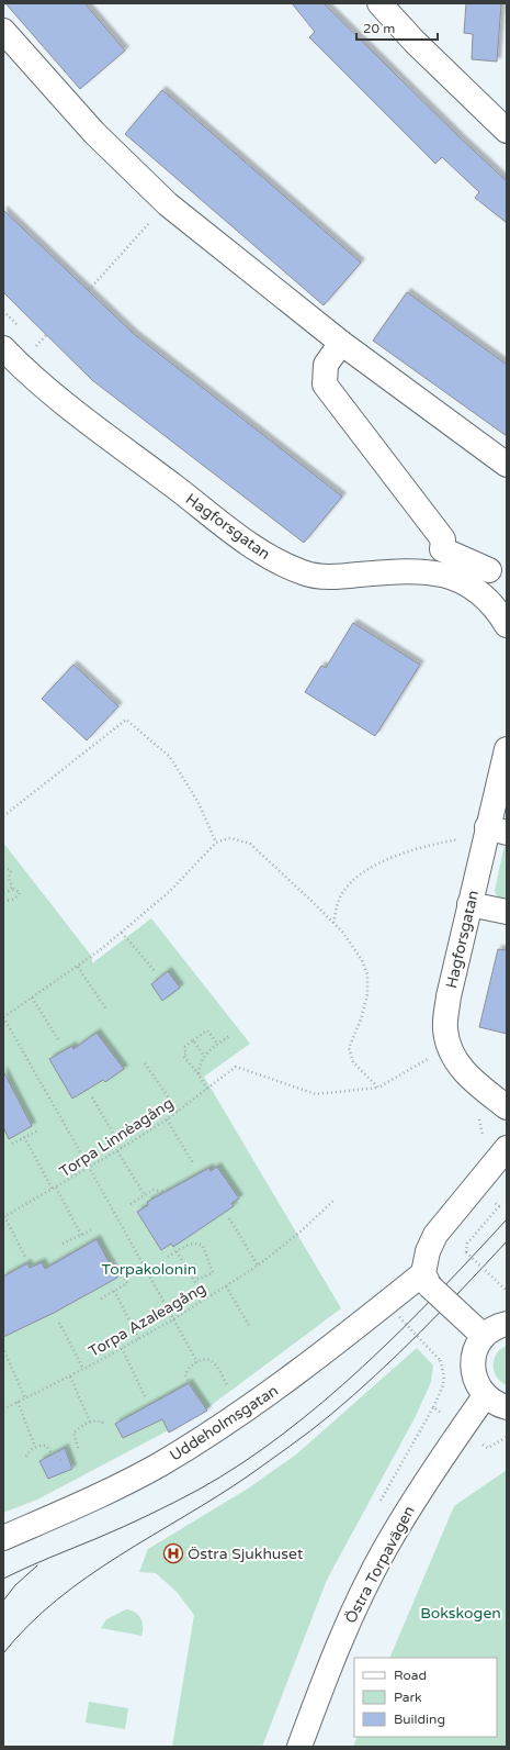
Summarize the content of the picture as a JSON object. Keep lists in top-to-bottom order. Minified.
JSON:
{"streets":{"street":["Hagforsgatan","Uddeholmsgatan","Östra Torpavägen"],"path":["Torpa Linnèagång","Torpa Azaleagång"]},"parks":["Torpakolonin","Bokskogen"],"places":{"hospital":["Östra Sjukhuset"]},"legend":["Road","Park","Building"],"scale_bar":"20 m"}
